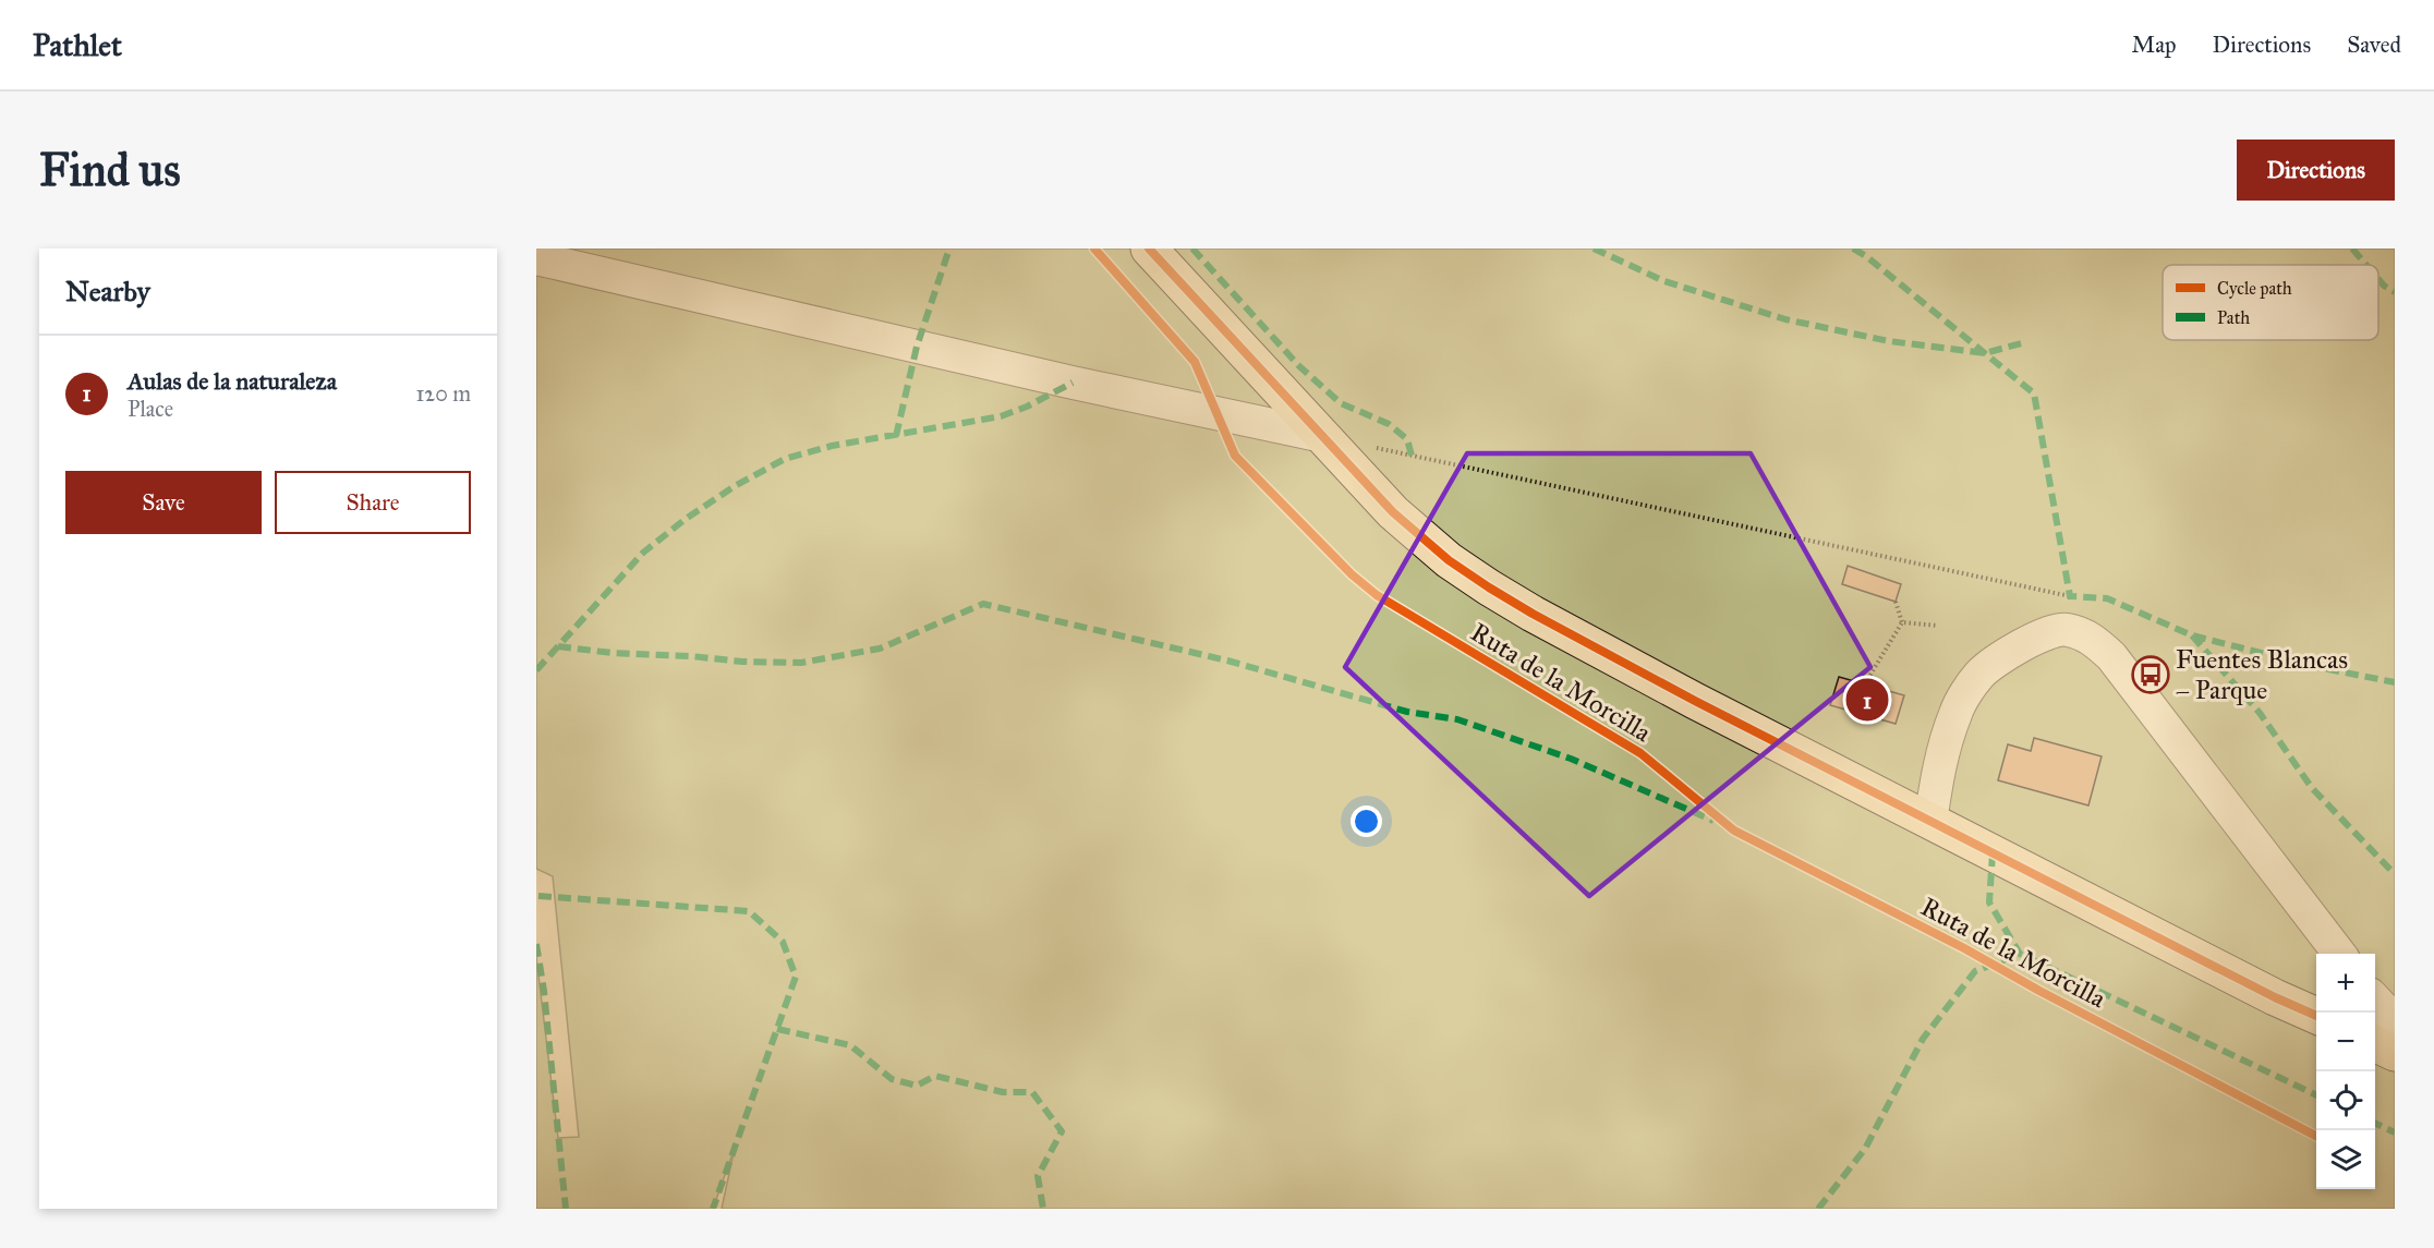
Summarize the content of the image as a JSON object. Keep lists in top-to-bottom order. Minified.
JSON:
{"streets":{"cycle path":["Ruta de la Morcilla"]},"places":{"bus stop":["Fuentes Blancas – Parque"]},"legend":["Cycle path","Path"],"page":{"header":"Pathlet","nav":["Map","Directions","Saved"],"buttons":["Directions",["Save","Share"]],"title":"Find us","heading":"Nearby","list":[{"mark":"1","name":"Aulas de la naturaleza","note":"Place","value":"120 m"}],"pins":"1","map_buttons":["+","−"]}}
